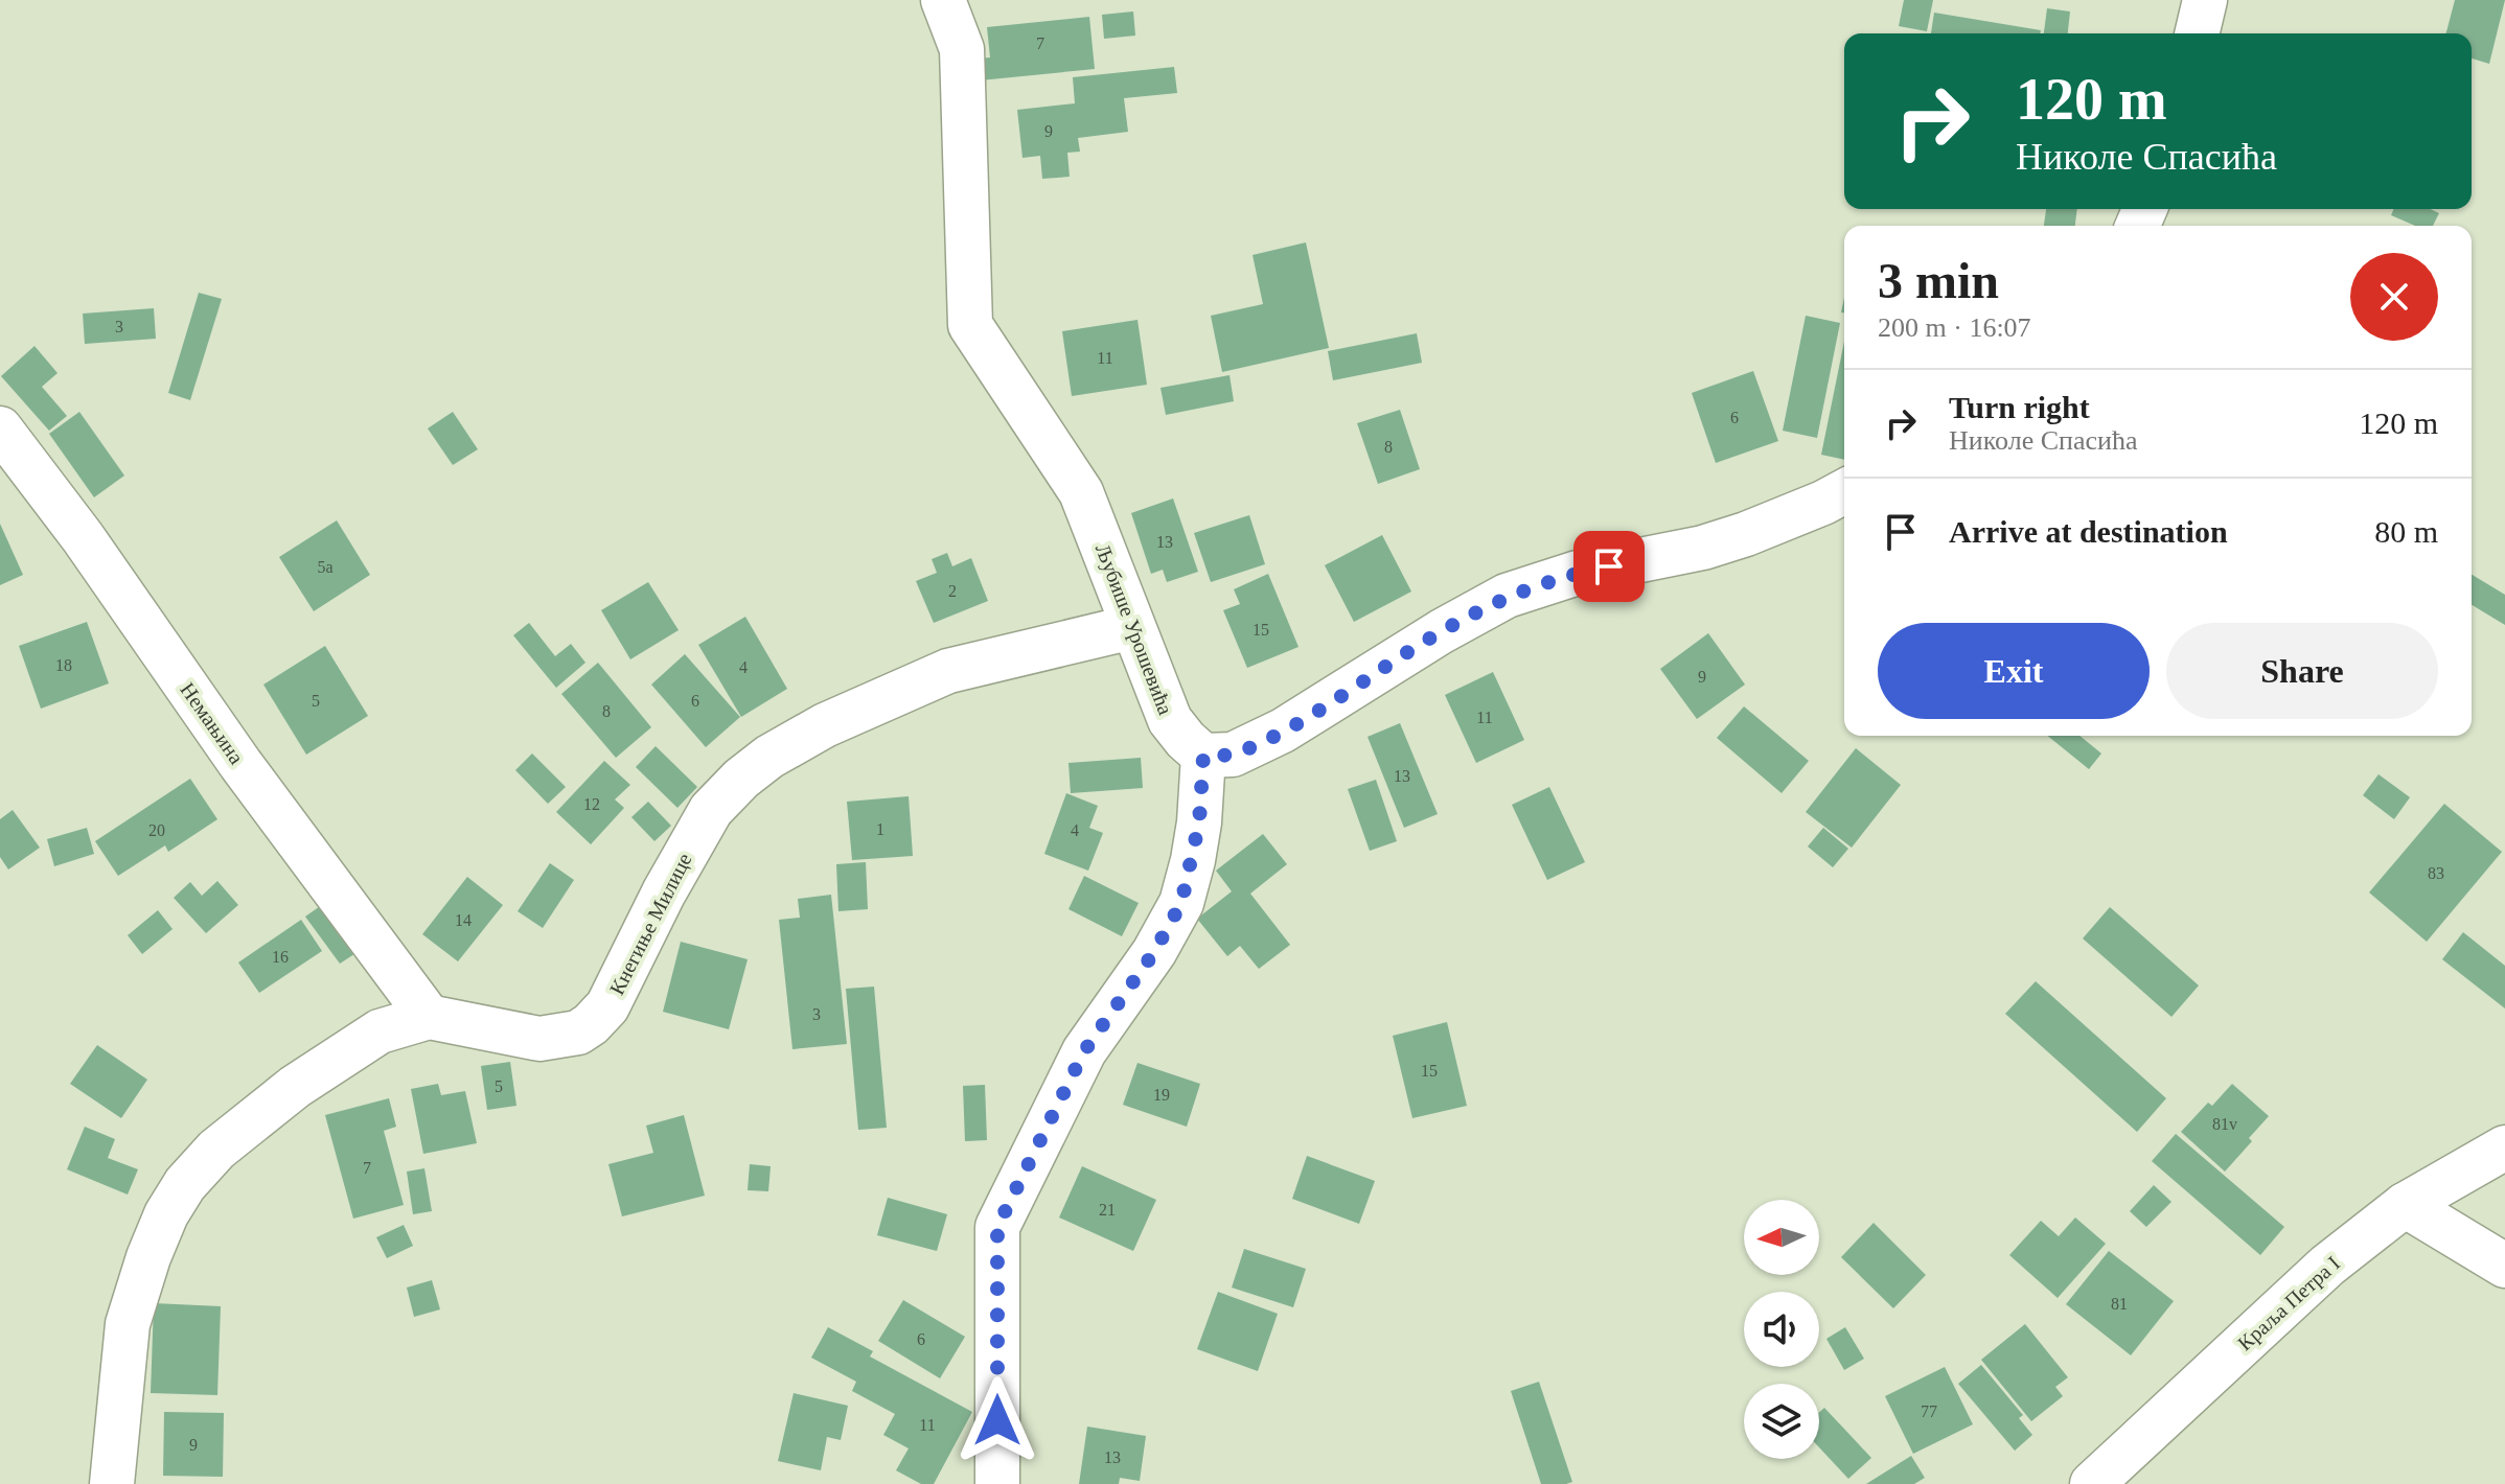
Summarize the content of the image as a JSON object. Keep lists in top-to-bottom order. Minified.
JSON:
{"streets":{"street":["Љубише Урошевића","Немањина","Кнегиње Милице","Краља Петра I"]},"crossings":[["Љубише Урошевића","Кнегиње Милице"],["Немањина","Кнегиње Милице"]],"house_numbers":["7","9","3","11","6","8","13","5a","2","15","18","4","9","5","6","8","11","13","12","1","20","4","83","14","16","3","15","5","19","81v","7","21","81","6","77","11","9","13"],"north":"left","page":{"turn":["120 m","Николе Спасића"],"heading":["3 min","200 m · 16:07"],"list":[{"name":"Turn right","note":"Николе Спасића","value":"120 m"},{"name":"Arrive at destination","value":"80 m"}],"buttons":["Exit","Share"]}}
